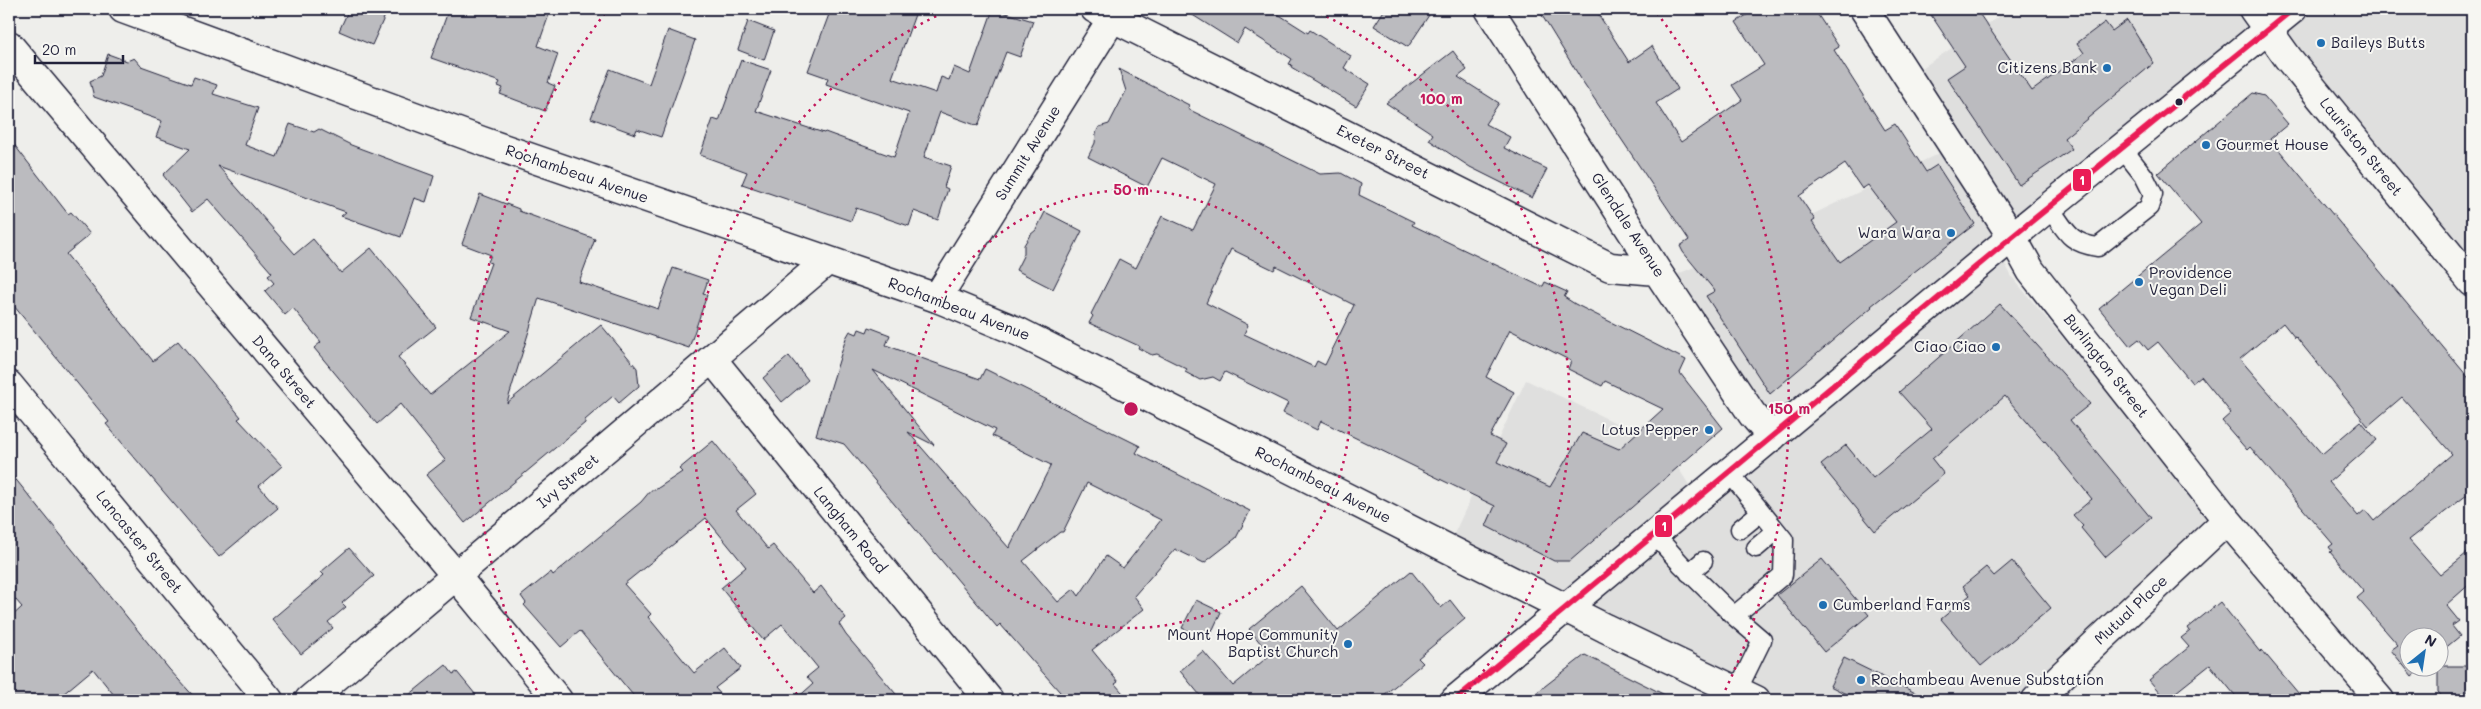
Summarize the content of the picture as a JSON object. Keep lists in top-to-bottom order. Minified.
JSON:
{"streets":{"street":["Lauriston Street","Exeter Street","Summit Avenue","Rochambeau Avenue","Glendale Avenue","Burlington Street","Dana Street","Ivy Street","Langham Road","Lancaster Street","Mutual Place"]},"crossings":[["Exeter Street","Summit Avenue"],["Exeter Street","Glendale Avenue"],["Summit Avenue","Rochambeau Avenue"],["Rochambeau Avenue","Ivy Street"],["Burlington Street","Mutual Place"],["Dana Street","Ivy Street"],["Ivy Street","Langham Road"]],"places":["Baileys Butts","Citizens Bank","Gourmet House","Wara Wara","Providence Vegan Deli","Ciao Ciao","Lotus Pepper","Cumberland Farms","Mount Hope Community Baptist Church","Rochambeau Avenue Substation"],"lines":["transit line 1"],"scale_bar":"20 m","north":"top right","rings":["100 m","50 m","150 m"]}
